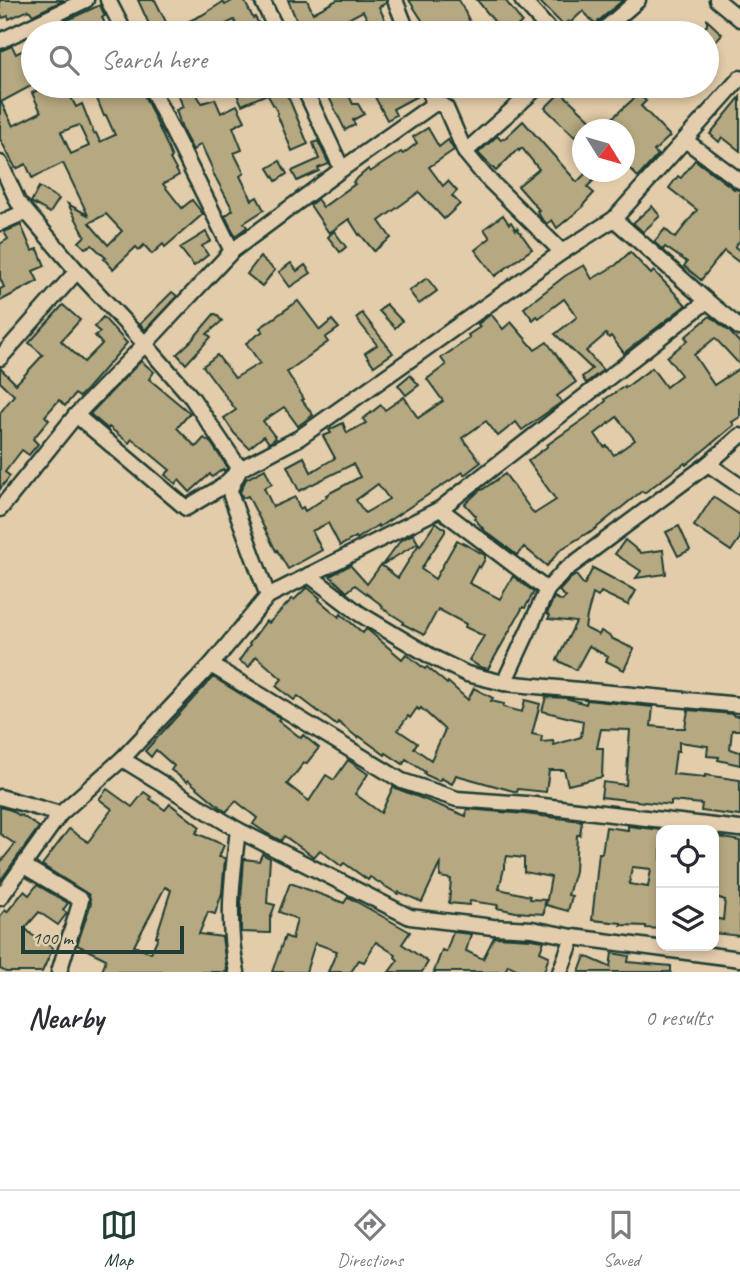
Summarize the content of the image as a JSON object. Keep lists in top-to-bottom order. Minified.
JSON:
{"scale_bar":"100 m","north":"bottom right","page":{"search":"Search here","scale":"100 m","heading":["Nearby","0 results"],"nav":["Map","Directions","Saved"]}}
